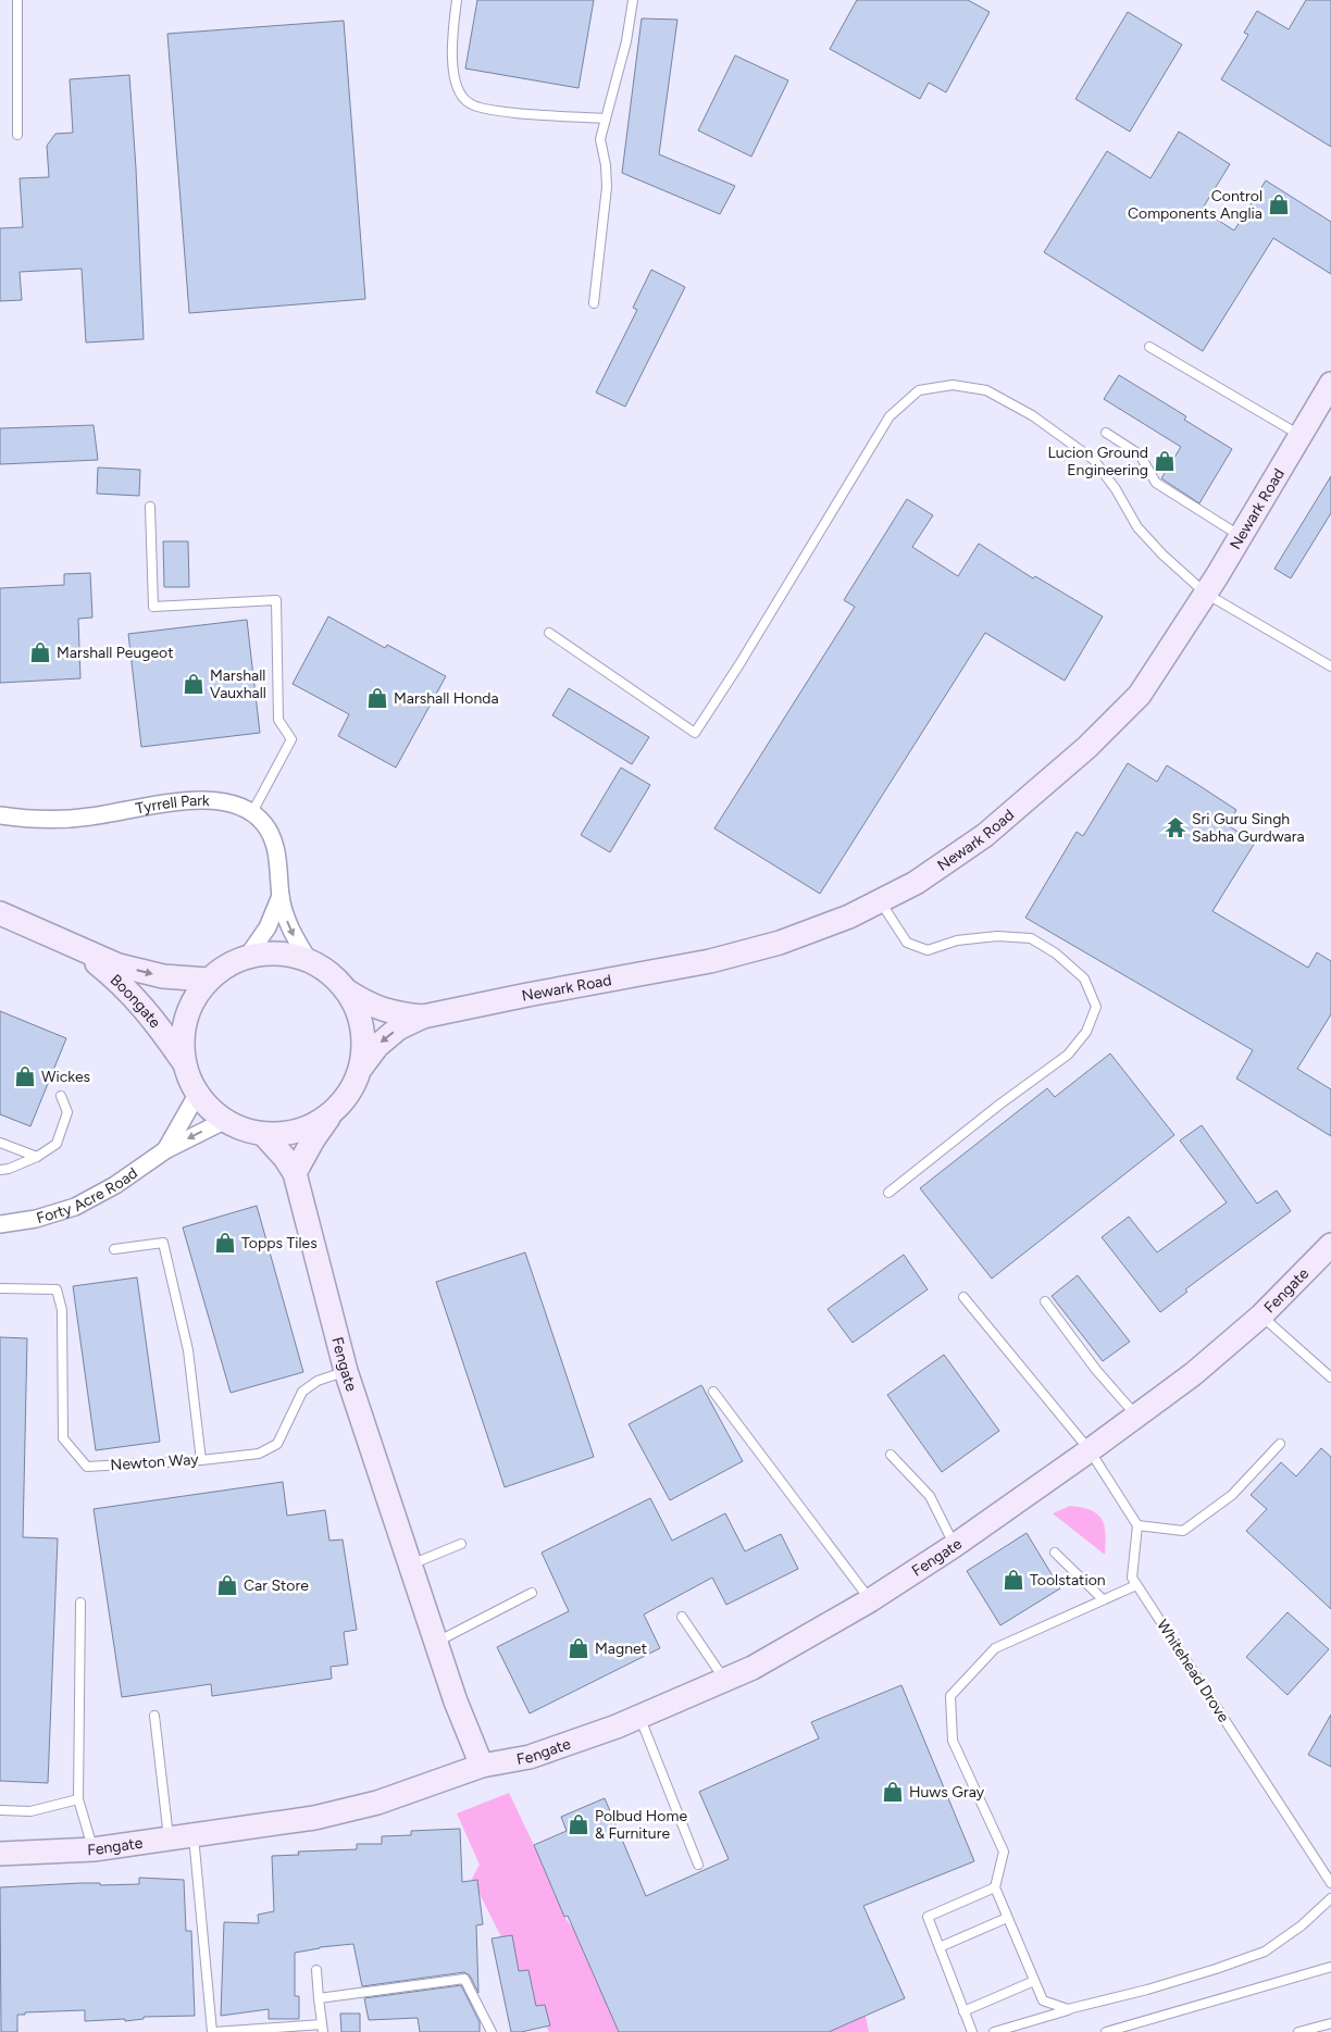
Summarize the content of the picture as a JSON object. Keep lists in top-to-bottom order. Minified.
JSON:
{"streets":{"street":["Newark Road","Tyrrell Park","Boongate","Forty Acre Road","Fengate"],"lane":["Newton Way","Whitehead Drove"]},"crossings":[["Newark Road","Boongate"],["Newark Road","Forty Acre Road"],["Newark Road","Fengate"],["Boongate","Forty Acre Road"],["Boongate","Fengate"],["Forty Acre Road","Fengate"],["Fengate","Newton Way"]],"one_way":["Boongate"],"places":{"shop":["Control Components Anglia","Lucion Ground Engineering","Marshall Peugeot","Marshall Vauxhall","Marshall Honda","Wickes","Topps Tiles","Toolstation","Car Store","Magnet","Huws Gray","Polbud Home & Furniture"],"temple":["Sri Guru Singh Sabha Gurdwara"]}}
